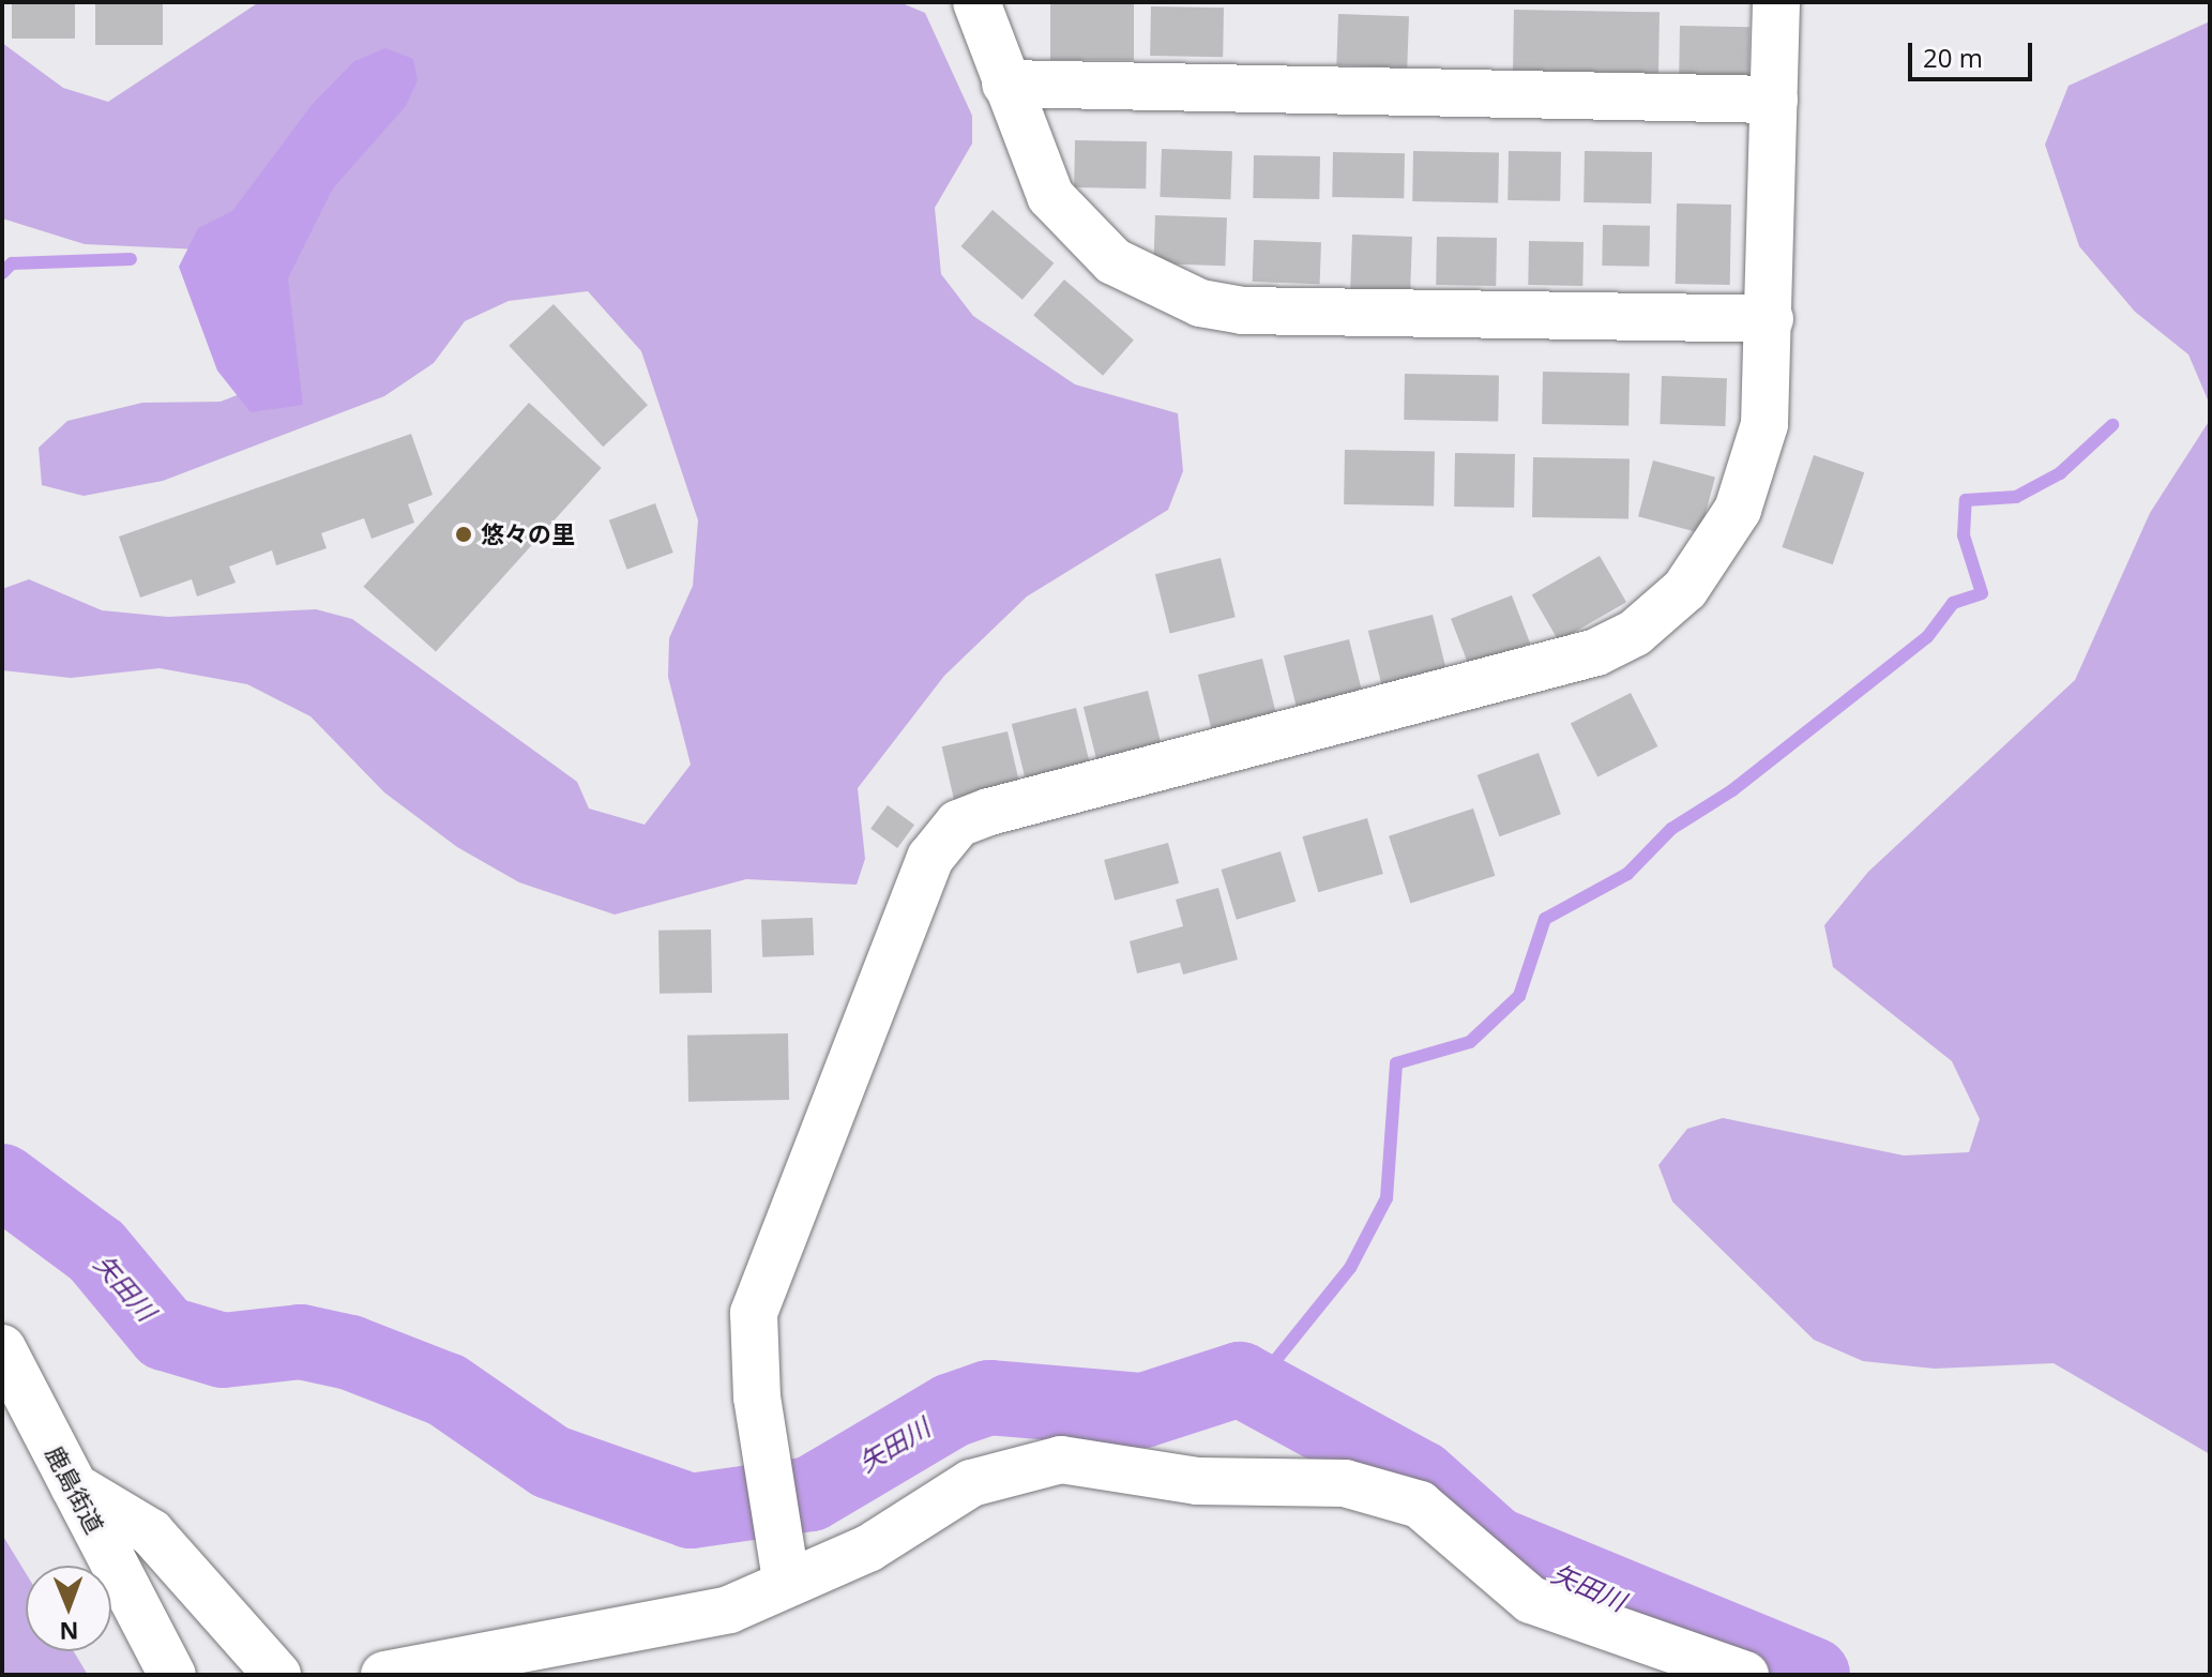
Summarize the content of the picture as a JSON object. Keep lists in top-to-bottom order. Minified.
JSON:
{"streets":{"street":["鹿島街道"]},"water":["矢田川"],"places":["悠々の里"],"scale_bar":"20 m","north":"bottom"}
